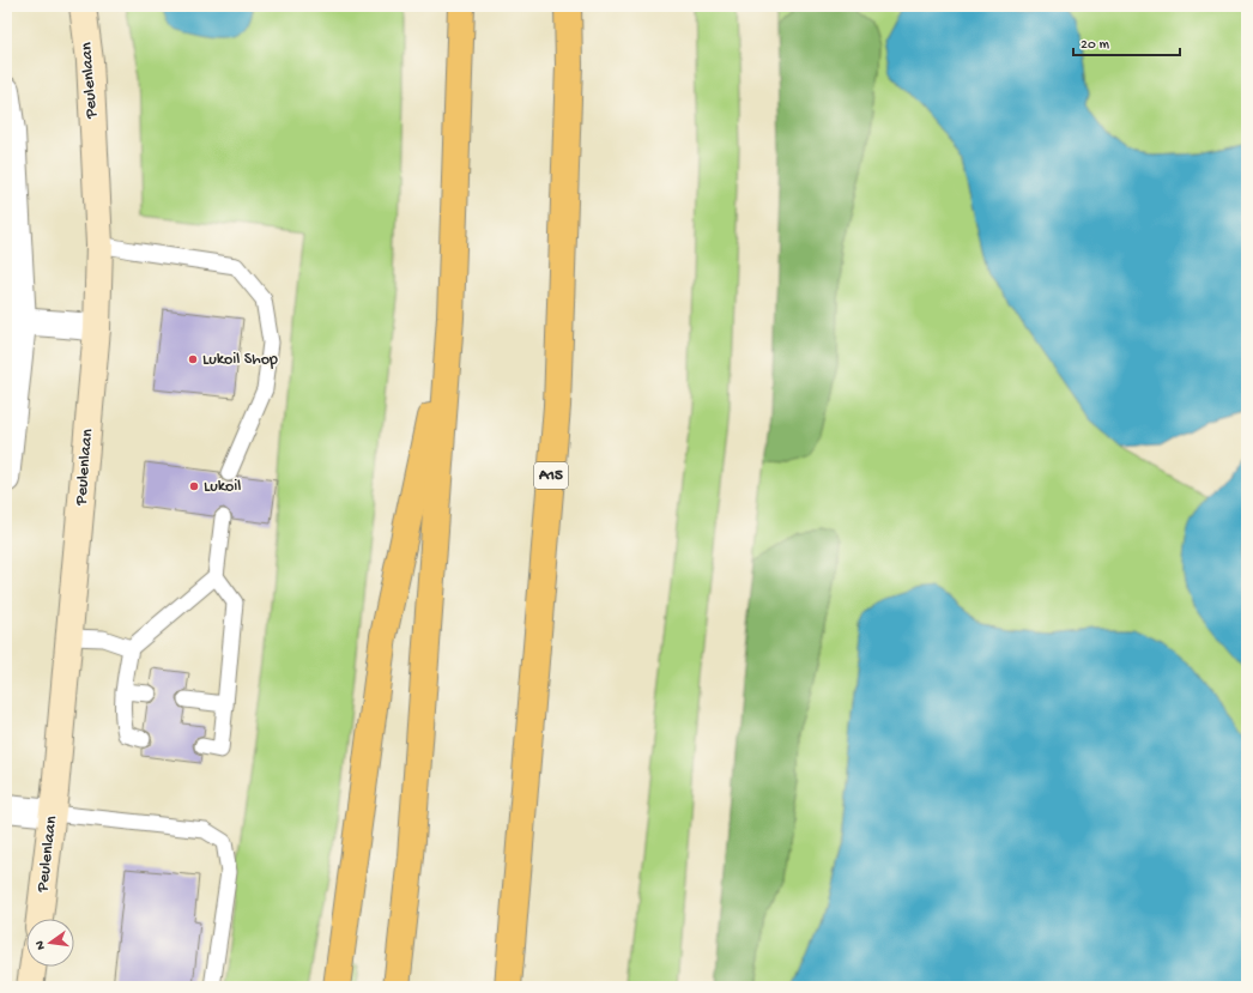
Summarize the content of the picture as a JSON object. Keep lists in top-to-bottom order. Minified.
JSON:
{"streets":{"highway":["A15"],"street":["Peulenlaan"]},"places":["Lukoil Shop","Lukoil"],"scale_bar":"20 m","north":"left"}
